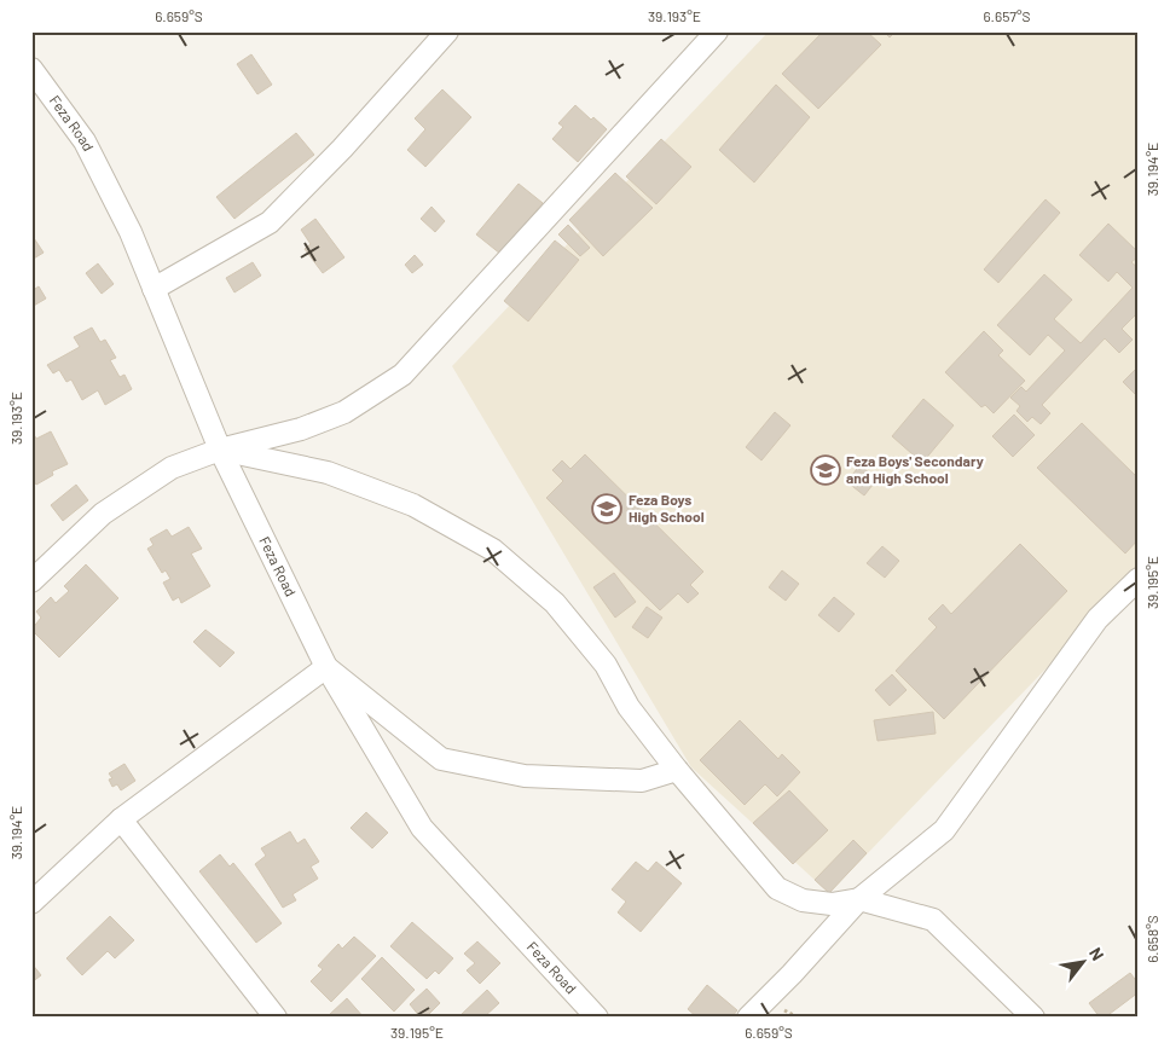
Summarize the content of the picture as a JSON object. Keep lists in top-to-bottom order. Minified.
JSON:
{"streets":{"street":["Feza Road"]},"places":{"school or university":["Feza Boys' Secondary and High School","Feza Boys High School"]},"north":"top right","coordinates":["6.659°S","39.193°E","6.657°S","39.194°E","39.195°E","6.658°S"]}
